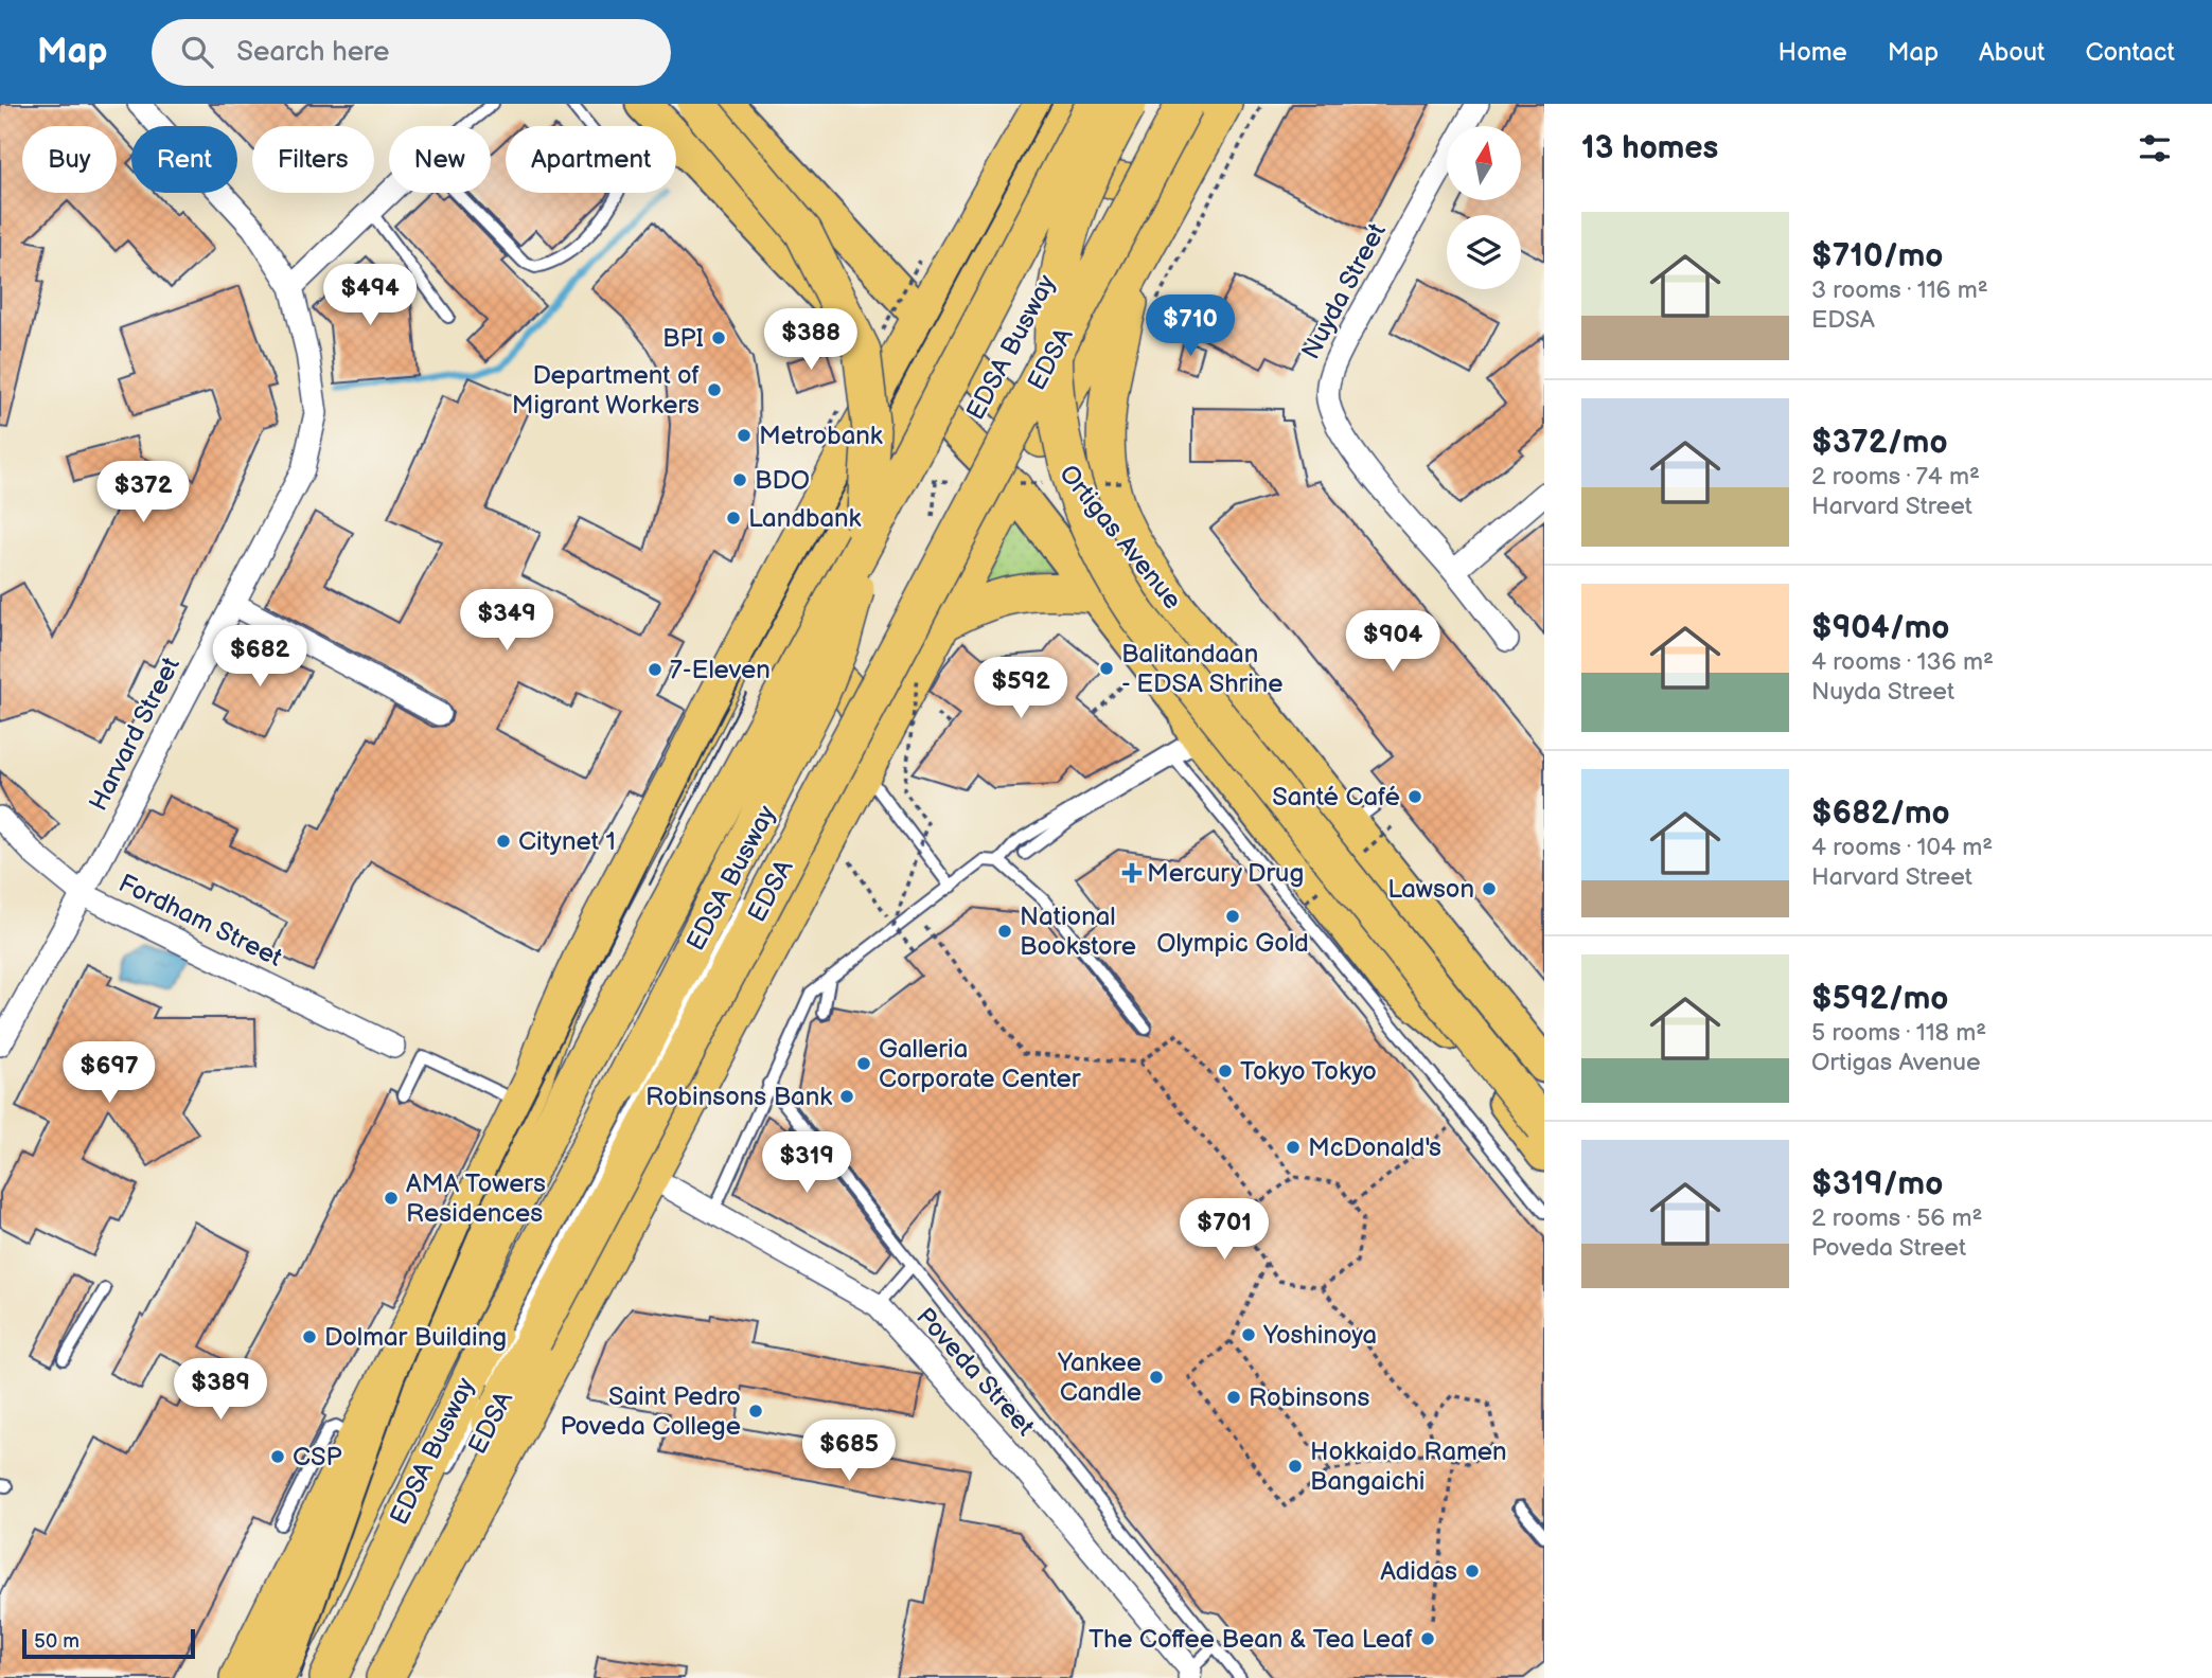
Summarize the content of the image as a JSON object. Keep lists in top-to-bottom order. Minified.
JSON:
{"streets":{"highway":["EDSA"],"main road":["Ortigas Avenue"],"street":["Nuyda Street","Harvard Street","Fordham Street","Poveda Street"],"lane":["EDSA Busway"]},"crossings":[["EDSA Busway","EDSA"],["Harvard Street","Fordham Street"]],"places":{"other":["BPI","Department of Migrant Workers","Metrobank","BDO","Landbank","Balitandaan - EDSA Shrine","7-Eleven","Santé Café","Citynet 1","Lawson","Olympic Gold","National Bookstore","Galleria Corporate Center","Tokyo Tokyo","Robinsons Bank","McDonald's","AMA Towers Residences","Yoshinoya","Dolmar Building","Yankee Candle","Robinsons","Saint Pedro Poveda College","CSP","Hokkaido Ramen Bangaichi","Adidas","The Coffee Bean & Tea Leaf"],"health":["Mercury Drug"]},"scale_bar":"50 m","north":"top","page":{"header":"Map","search":"Search here","nav":["Home","Map","About","Contact"],"heading":"13 homes","chip":["Buy","Rent","Filters","New","Apartment"],"list":[{"name":"$710/mo","note":"3 rooms · 116 m² · EDSA"},{"name":"$372/mo","note":"2 rooms · 74 m² · Harvard Street"},{"name":"$904/mo","note":"4 rooms · 136 m² · Nuyda Street"},{"name":"$682/mo","note":"4 rooms · 104 m² · Harvard Street"},{"name":"$592/mo","note":"5 rooms · 118 m² · Ortigas Avenue"},{"name":"$319/mo","note":"2 rooms · 56 m² · Poveda Street"}],"price":["$494","$710","$388","$372","$349","$904","$682","$592","$697","$319","$701","$389","$685"],"scale":"50 m"}}
